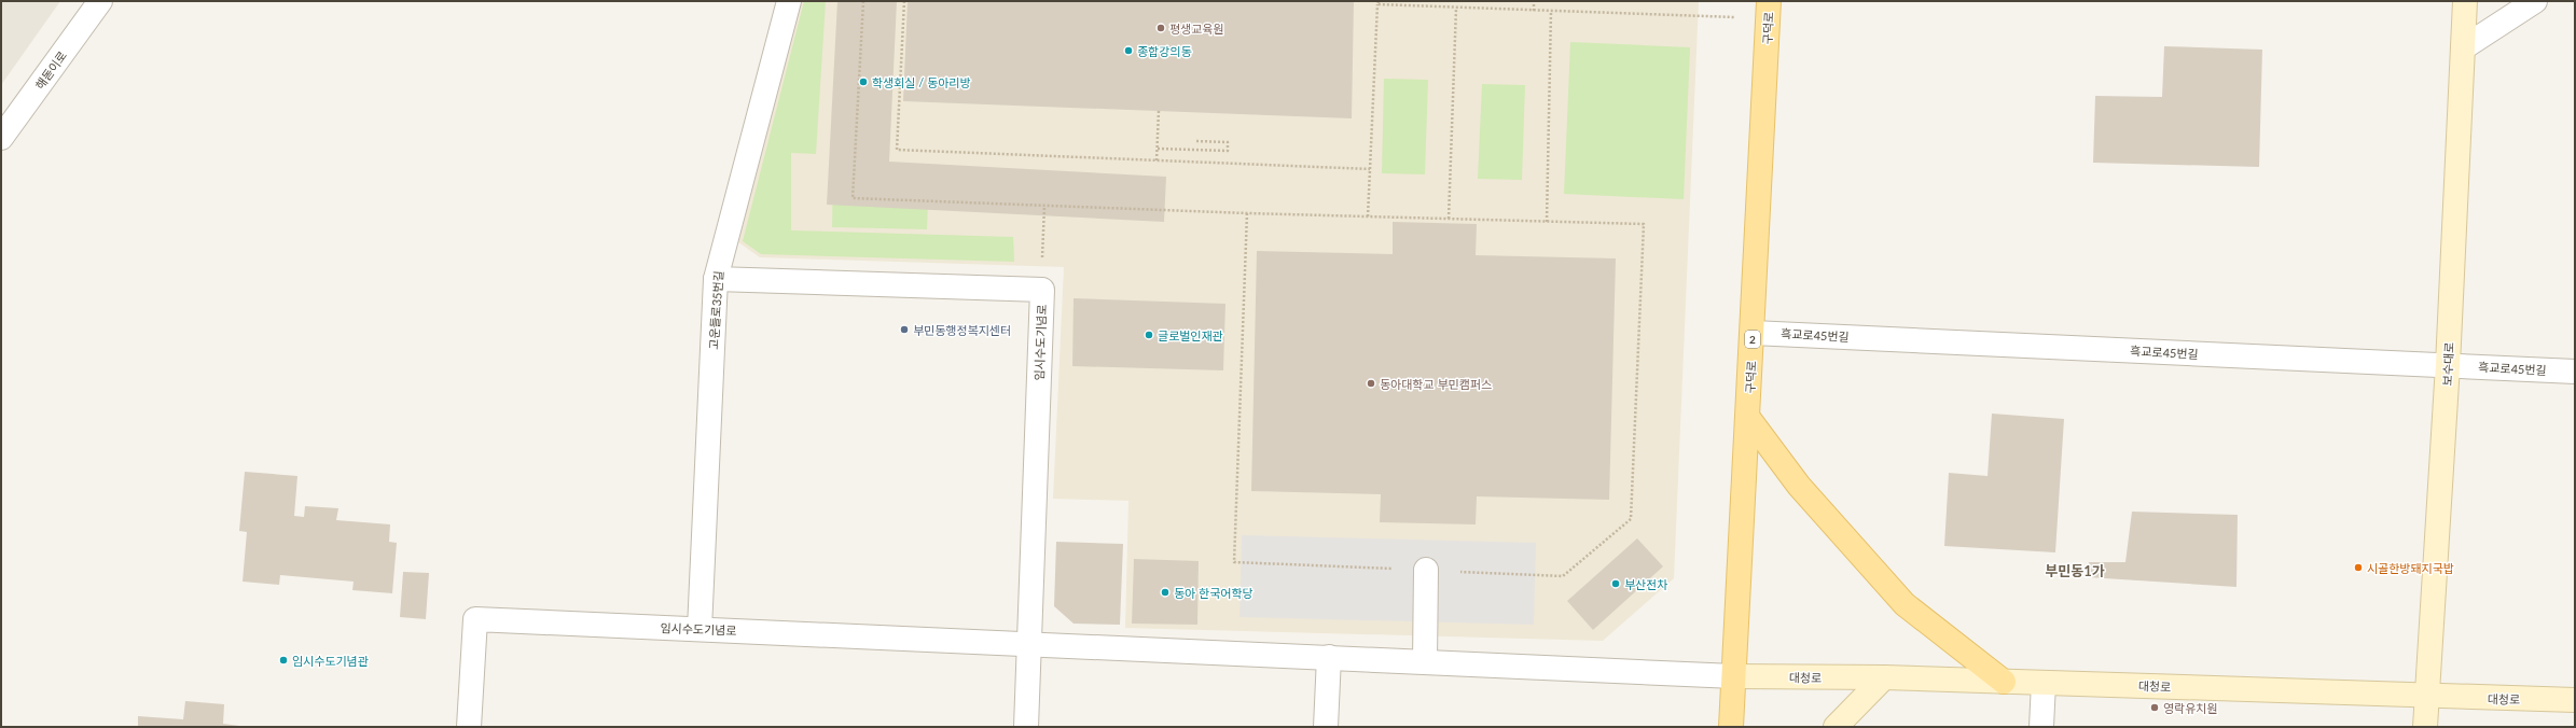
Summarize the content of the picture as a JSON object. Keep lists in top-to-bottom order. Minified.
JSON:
{"streets":{"main road":["구덕로","2","보수대로","대청로"],"street":["해돋이로","고운들로35번길","흑교로45번길","임시수도기념로"]},"crossings":[["구덕로","흑교로45번길"],["구덕로","대청로"],["고운들로35번길","임시수도기념로"],["흑교로45번길","보수대로"],["보수대로","대청로"]],"districts":["부민동1가"],"places":["평생교육원","종합강의동","학생회실 / 동아리방","부민동행정복지센터","글로벌인재관","동아대학교 부민캠퍼스","시골한방돼지국밥","부산전차","동아 한국어학당","임시수도기념관","영락유치원"]}
